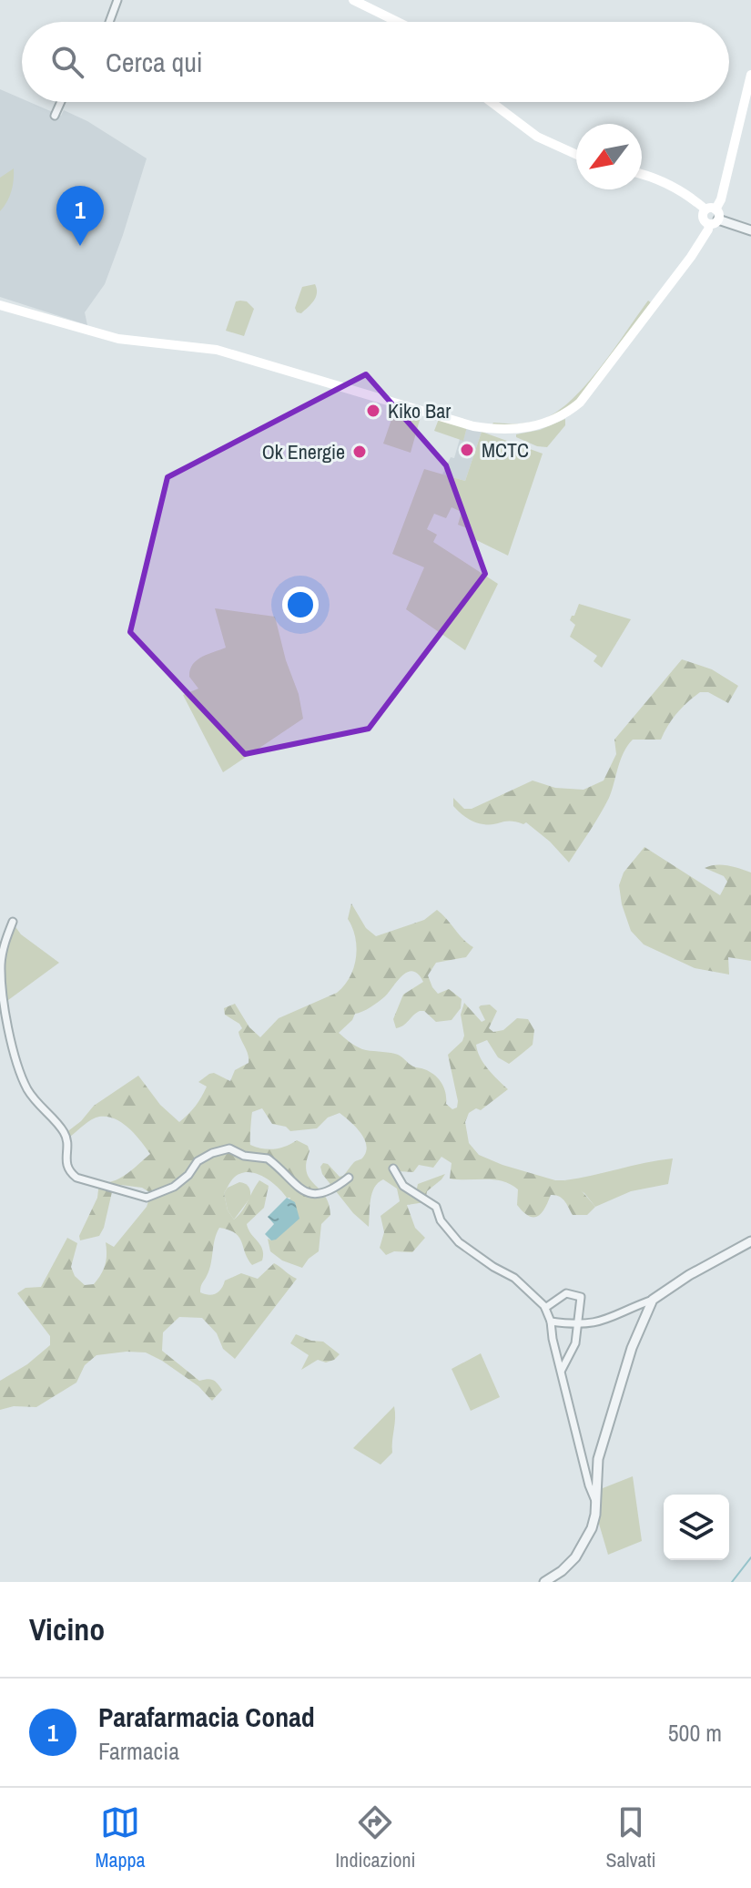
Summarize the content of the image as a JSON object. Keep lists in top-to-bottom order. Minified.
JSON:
{"places":["Kiko Bar","MCTC","Ok Energie"],"north":"bottom left","page":{"search":"Cerca qui","pins":"1","heading":"Vicino","list":[{"mark":"1","name":"Parafarmacia Conad","note":"Farmacia","value":"500 m"}],"nav":["Mappa","Indicazioni","Salvati"]}}
